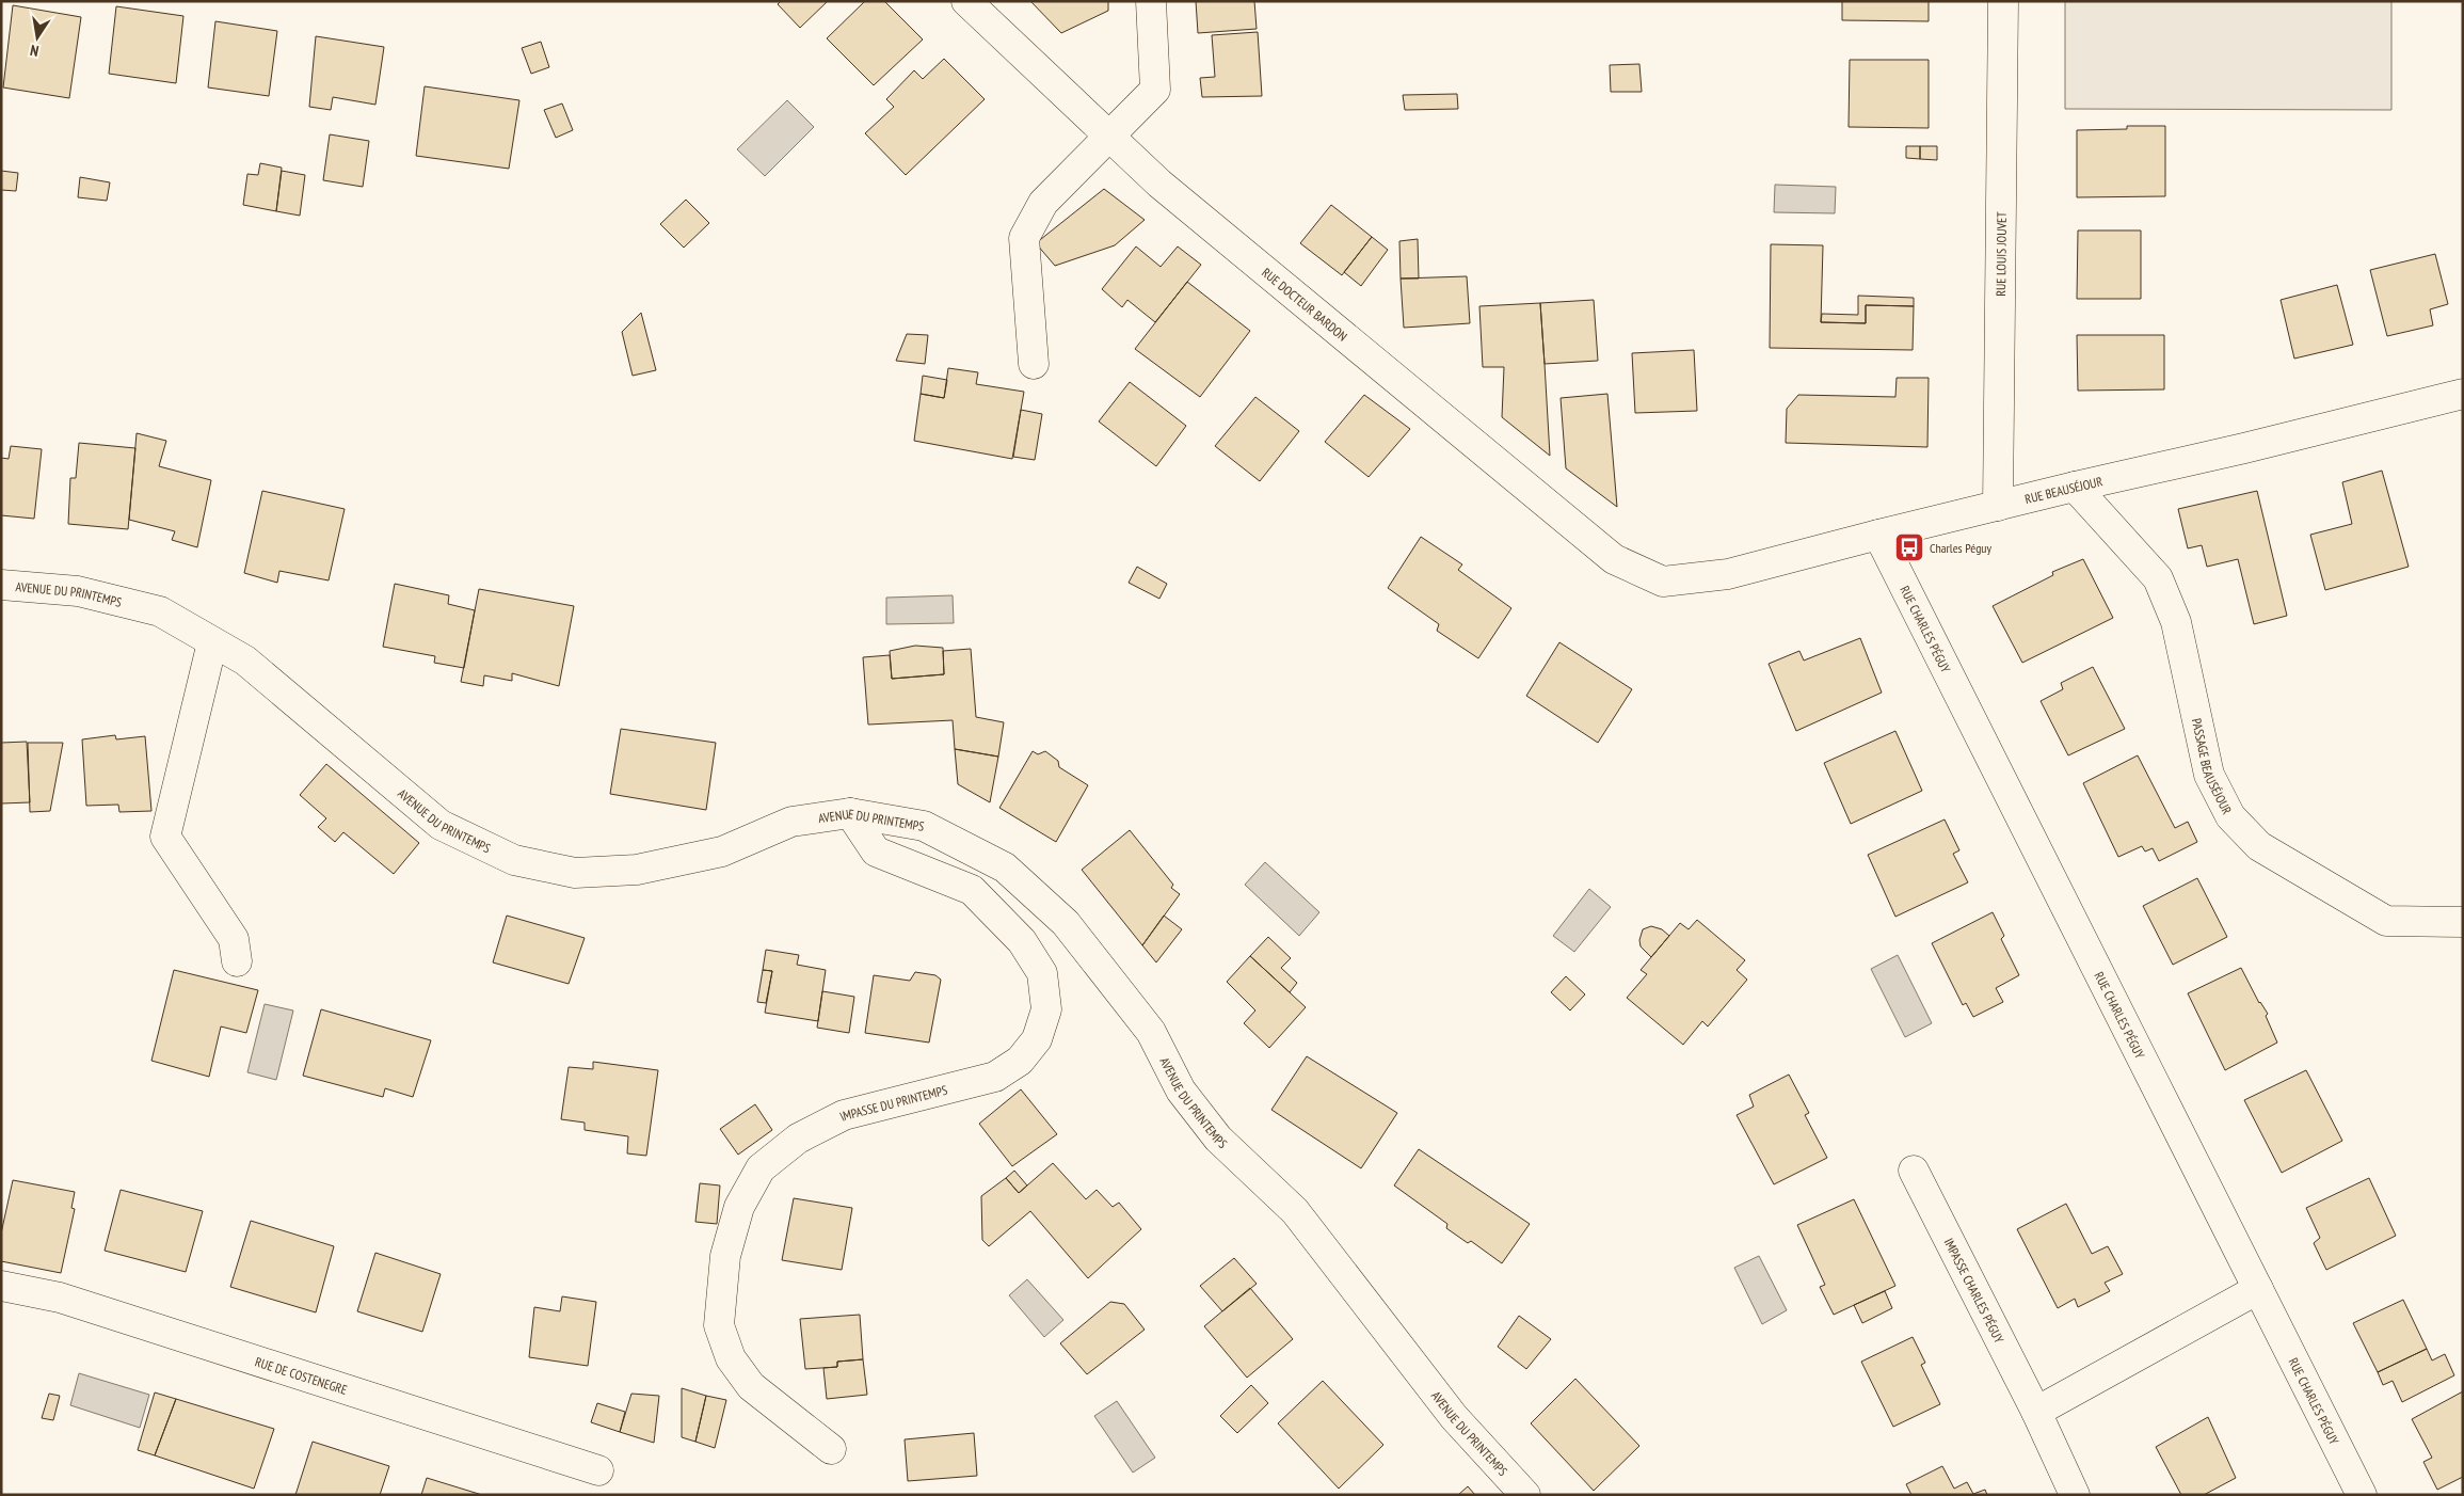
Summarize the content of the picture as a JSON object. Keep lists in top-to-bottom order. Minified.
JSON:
{"streets":{"street":["RUE LOUIS JOUVET","RUE DOCTEUR BARDON","RUE BEAUSÉJOUR","AVENUE DU PRINTEMPS","RUE CHARLES PÉGUY","PASSAGE BEAUSÉJOUR","IMPASSE DU PRINTEMPS","IMPASSE CHARLES PÉGUY","RUE DE COSTENEGRE"]},"crossings":[["RUE LOUIS JOUVET","RUE BEAUSÉJOUR"],["RUE DOCTEUR BARDON","RUE BEAUSÉJOUR"],["RUE BEAUSÉJOUR","RUE CHARLES PÉGUY"],["RUE BEAUSÉJOUR","PASSAGE BEAUSÉJOUR"],["AVENUE DU PRINTEMPS","IMPASSE DU PRINTEMPS"]],"places":{"bus stop":["Charles Péguy"]},"north":"bottom"}
